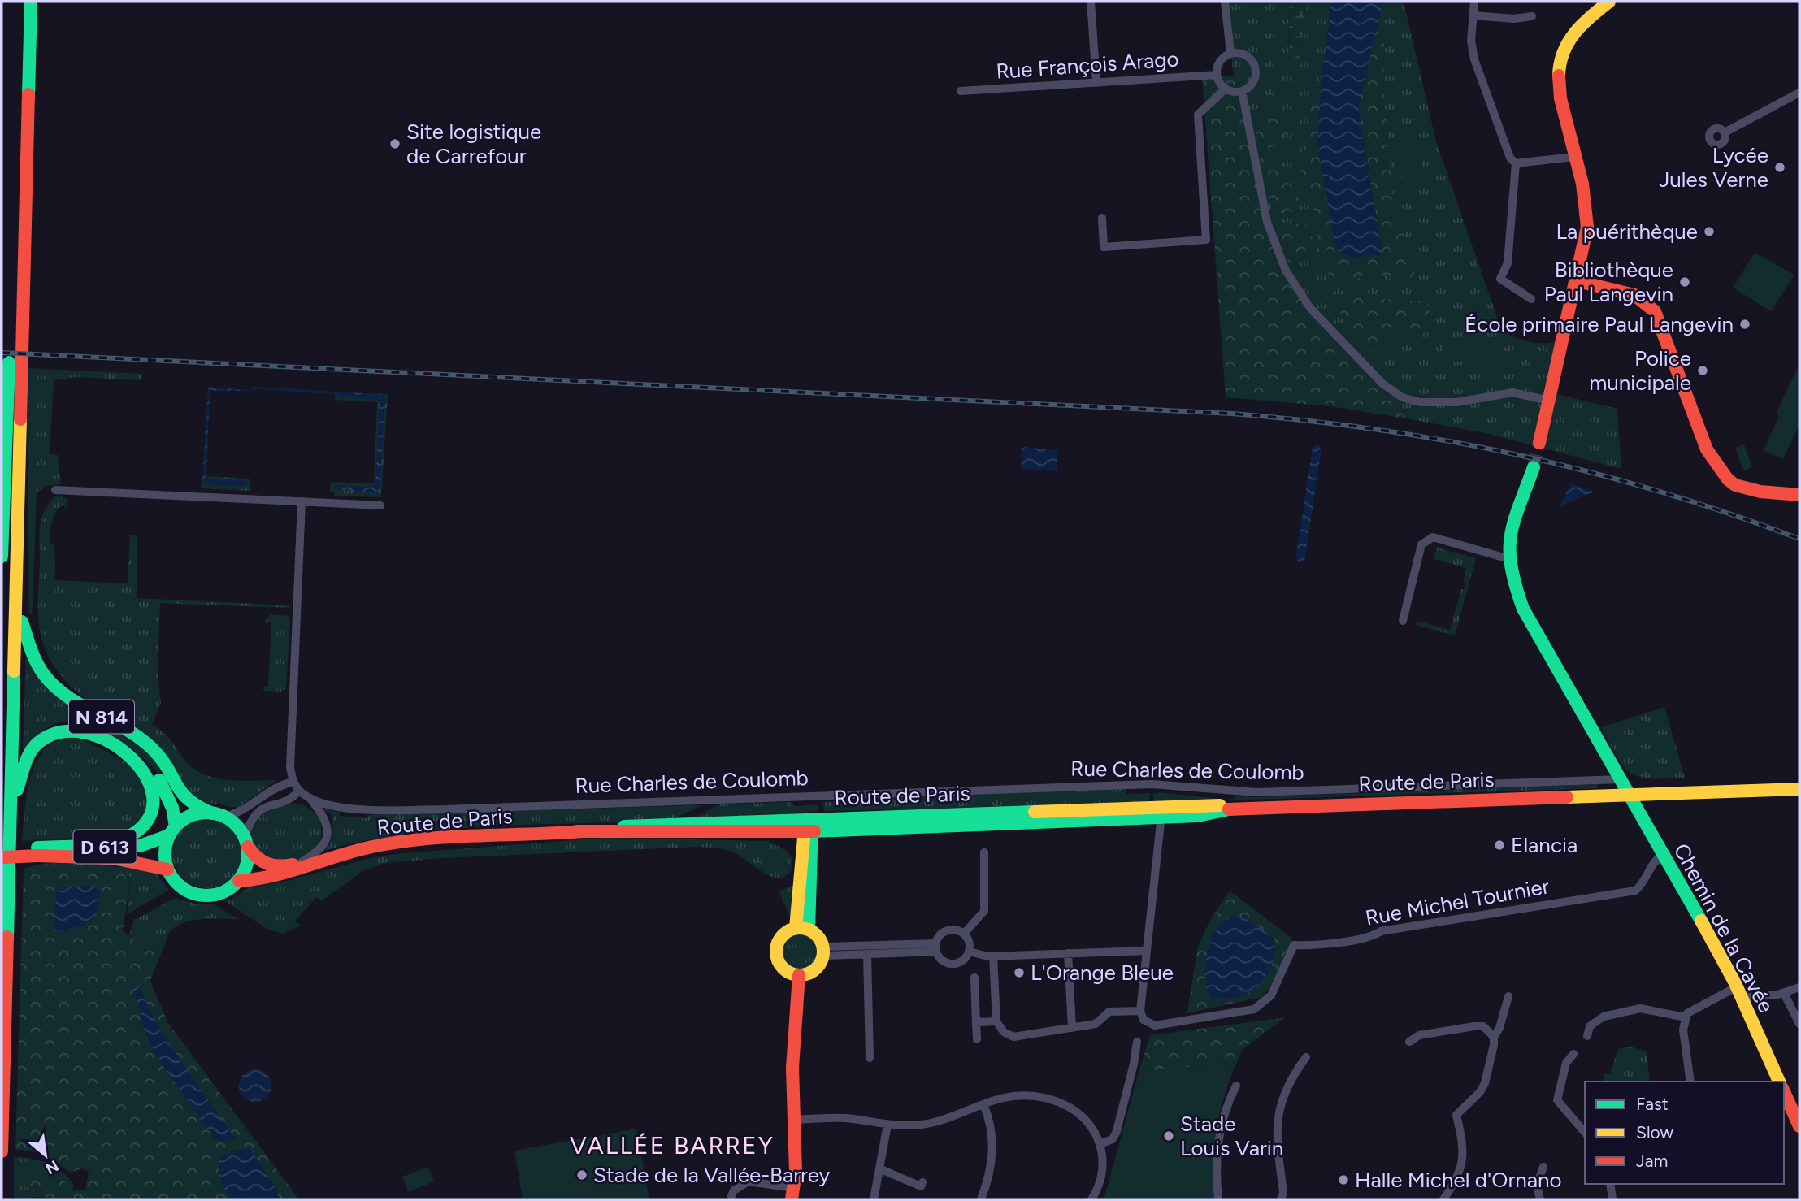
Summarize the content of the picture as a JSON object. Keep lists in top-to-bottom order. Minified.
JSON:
{"streets":{"main road":["N 814","Route de Paris","D 613","Chemin de la Cavée"],"street":["Rue François Arago","Rue Charles de Coulomb","Rue Michel Tournier"]},"crossings":[["N 814","Route de Paris"],["N 814","D 613"],["Rue Charles de Coulomb","Route de Paris"],["Rue Charles de Coulomb","Chemin de la Cavée"],["Route de Paris","D 613"],["Route de Paris","Chemin de la Cavée"],["Rue Michel Tournier","Chemin de la Cavée"]],"districts":["VALLÉE BARREY"],"places":["Site logistique de Carrefour","Lycée Jules Verne","La puérithèque","Bibliothèque Paul Langevin","École primaire Paul Langevin","Police municipale","Elancia","L'Orange Bleue","Stade Louis Varin","Stade de la Vallée-Barrey","Halle Michel d'Ornano"],"legend":["Fast","Slow","Jam"],"north":"bottom right"}
